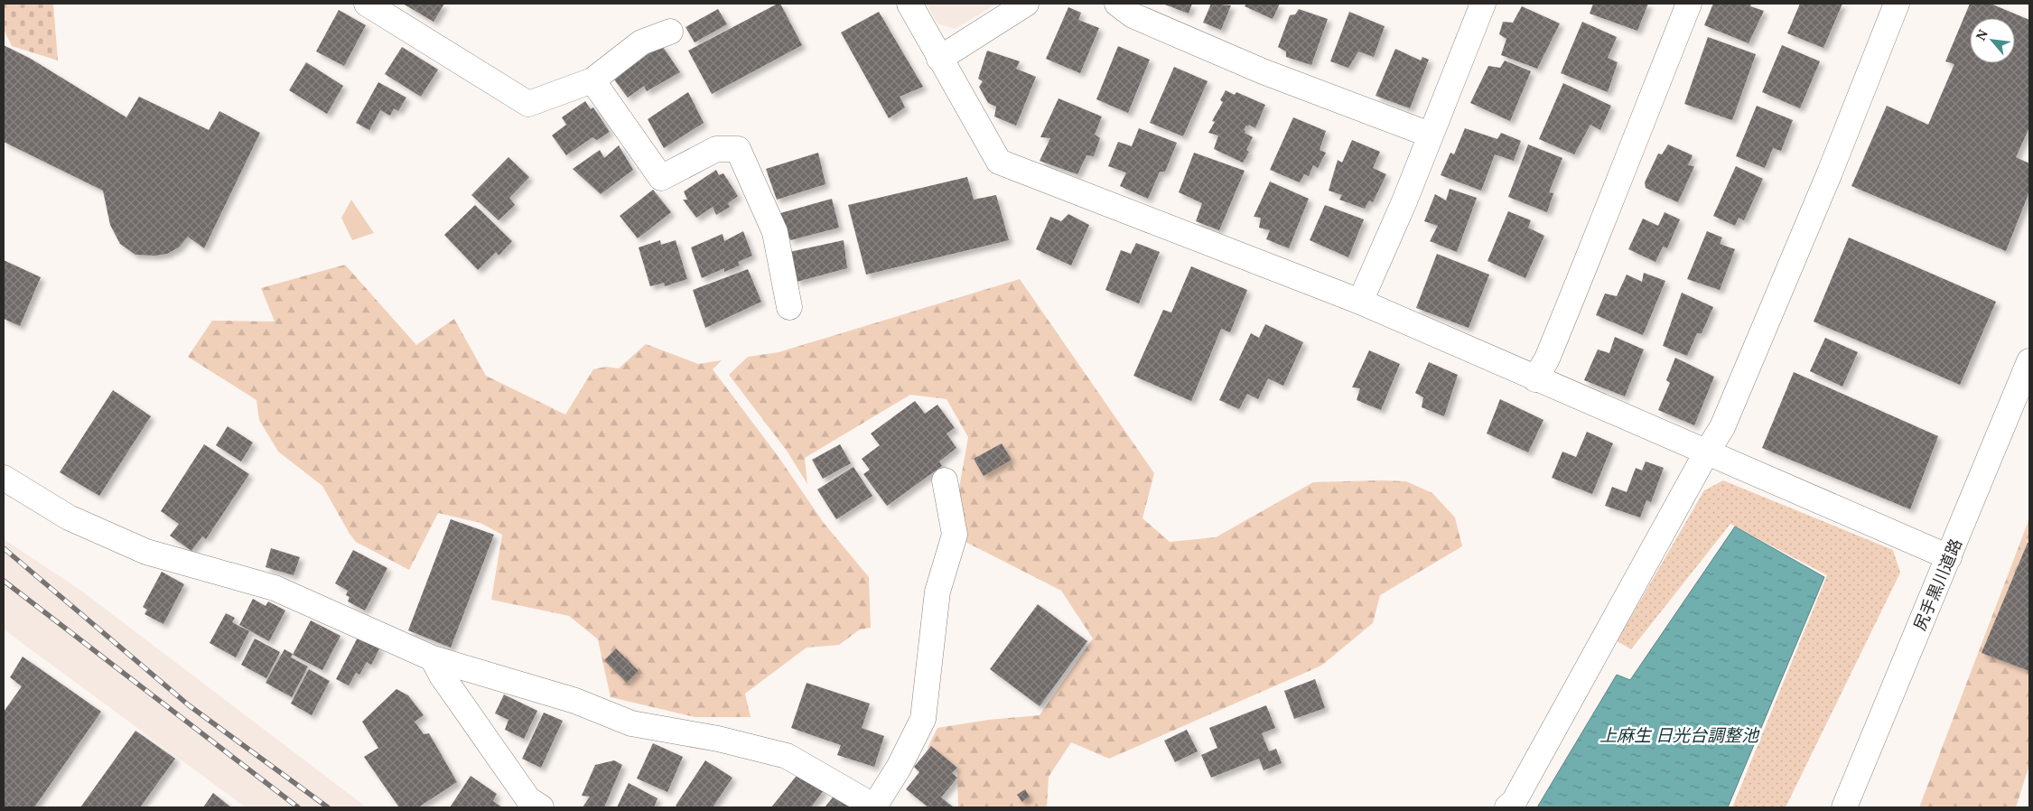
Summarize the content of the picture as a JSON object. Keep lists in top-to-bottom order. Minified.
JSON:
{"streets":{"street":["尻手黒川道路"]},"water":["上麻生 日光台調整池"],"north":"top left"}
